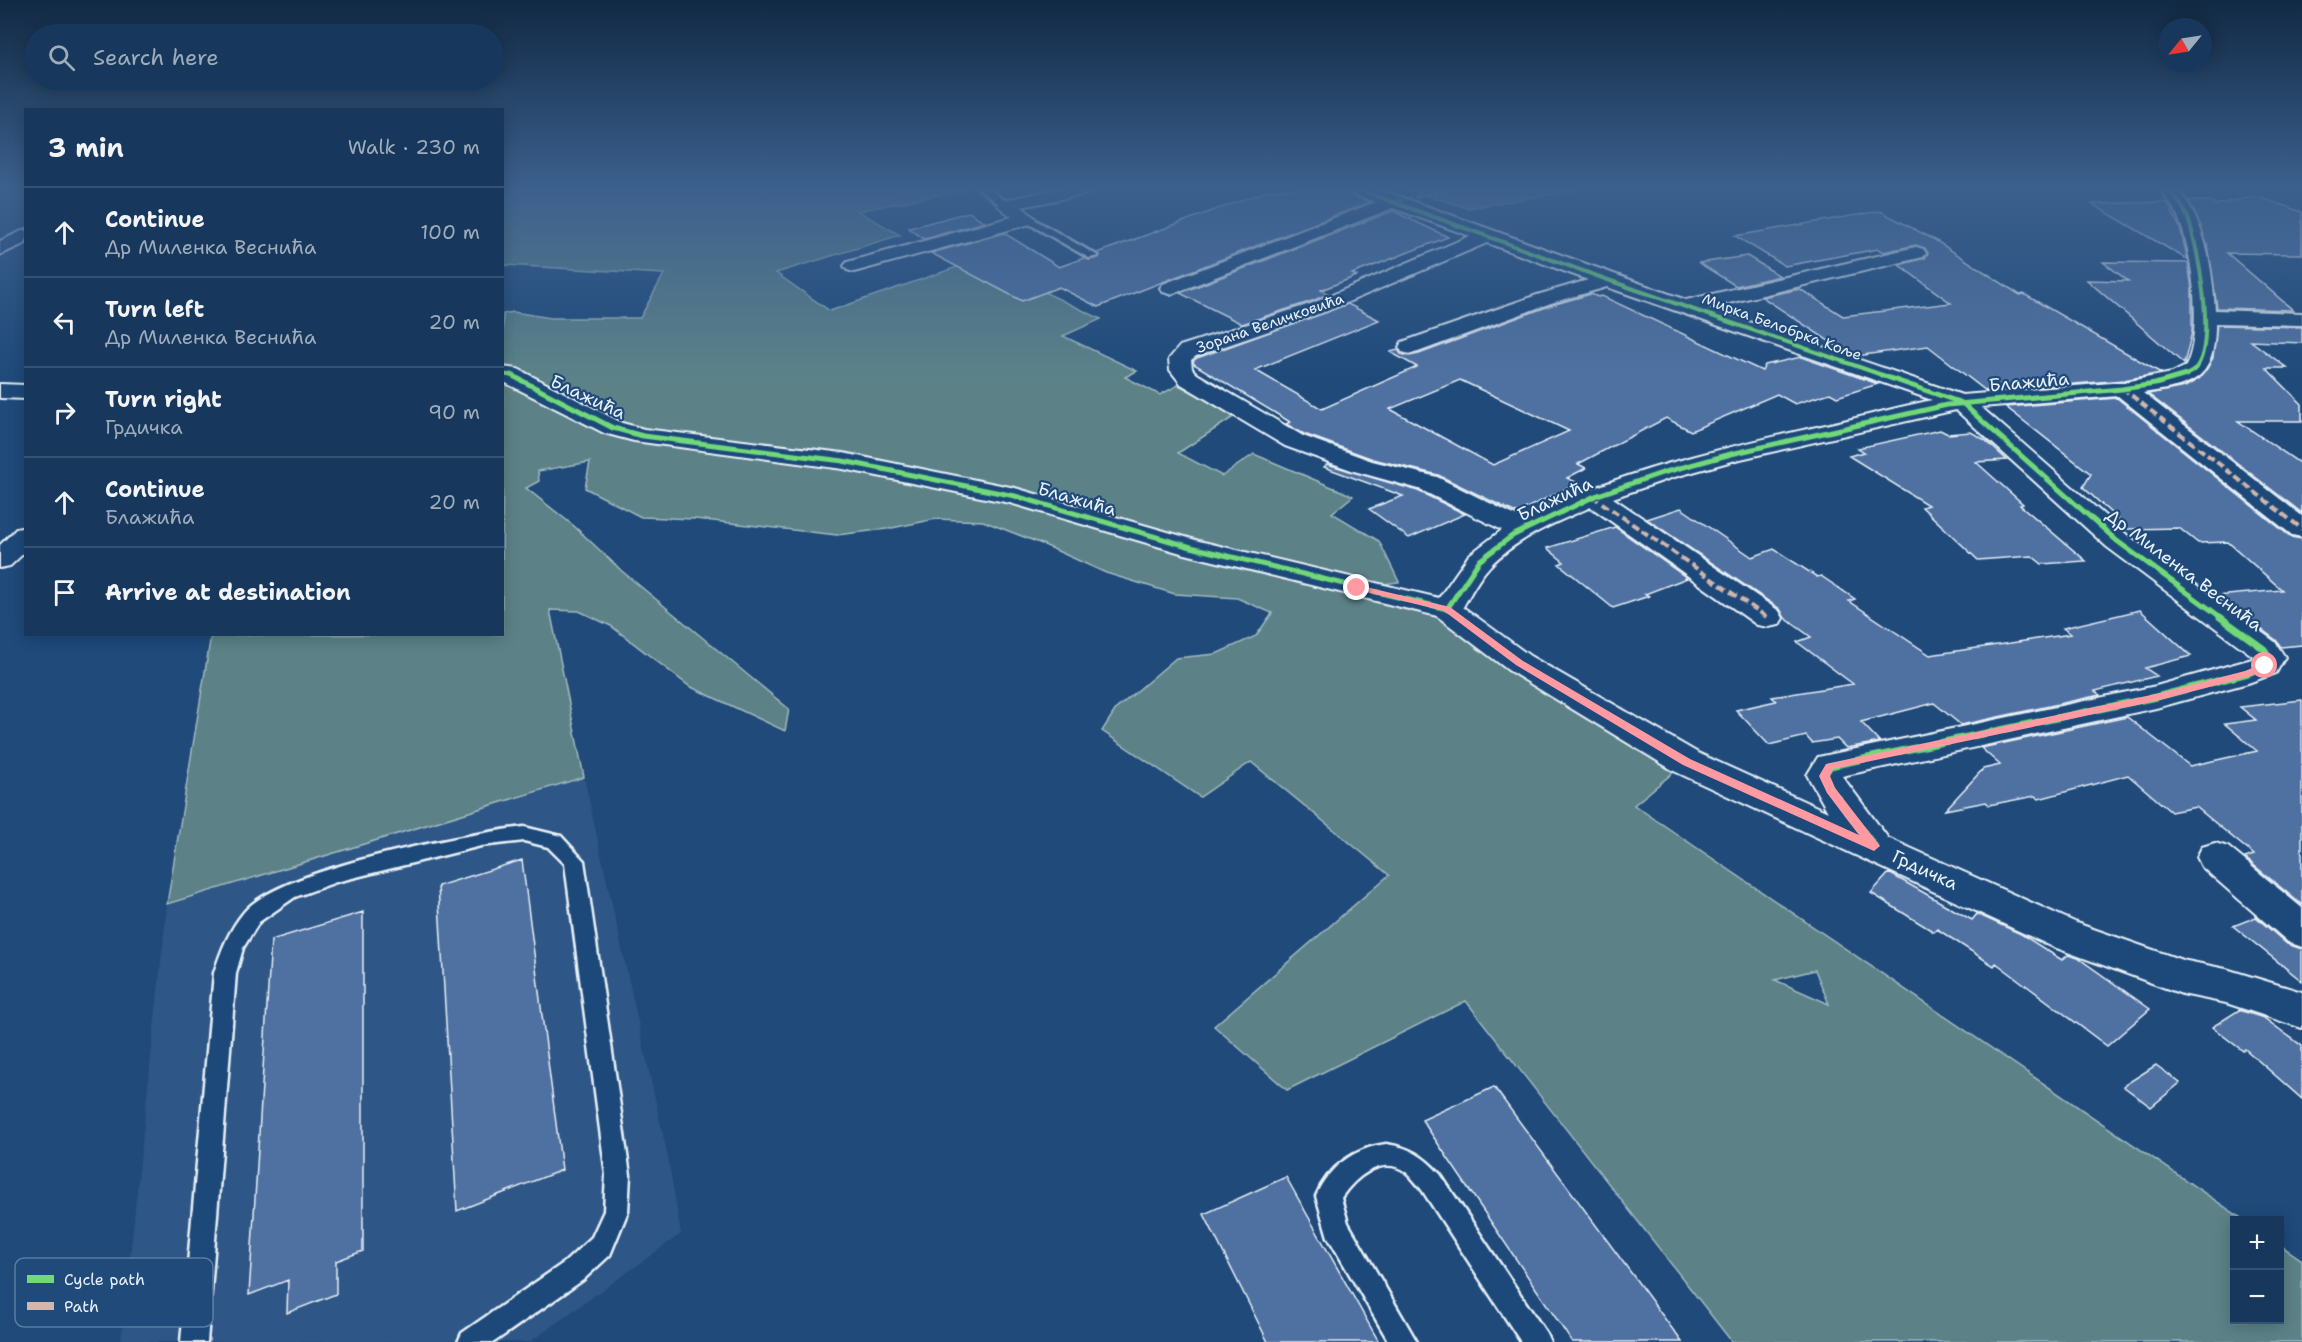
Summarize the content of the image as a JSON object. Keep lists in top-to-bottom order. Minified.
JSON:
{"streets":{"street":["Зорана Величковића","Мирка Белобрка Коље","Блажића","Др Миленка Веснића","Грдичка"]},"crossings":[["Зорана Величковића","Блажића"],["Мирка Белобрка Коље","Блажића"],["Мирка Белобрка Коље","Др Миленка Веснића"],["Блажића","Др Миленка Веснића"],["Блажића","Грдичка"],["Др Миленка Веснића","Грдичка"]],"legend":["Cycle path","Path"],"north":"bottom left","page":{"search":"Search here","heading":["3 min","Walk · 230 m"],"list":[["Continue","Др Миленка Веснића","100 m"],["Turn left","Др Миленка Веснића","20 m"],["Turn right","Грдичка","90 m"],["Continue","Блажића","20 m"],"Arrive at destination"],"map_buttons":["+","−"]}}
